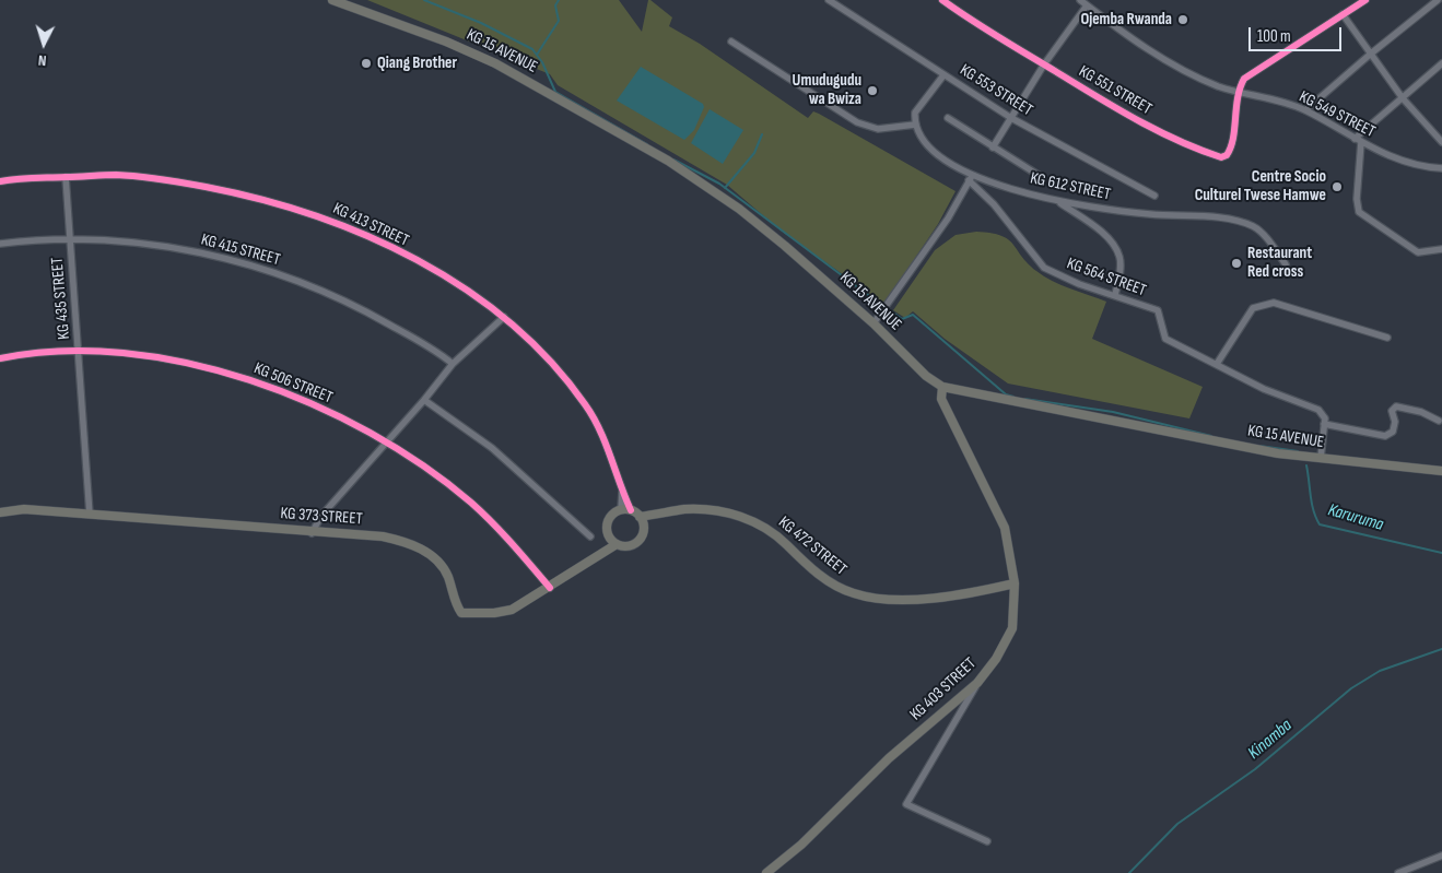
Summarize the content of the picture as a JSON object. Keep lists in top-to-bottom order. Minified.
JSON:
{"streets":{"main road":["KG 15 AVENUE","KG 373 STREET","KG 472 STREET","KG 403 STREET"],"street":["KG 553 STREET","KG 551 STREET","KG 549 STREET","KG 612 STREET","KG 413 STREET","KG 415 STREET","KG 564 STREET","KG 435 STREET","KG 506 STREET"]},"crossings":[["KG 15 AVENUE","KG 403 STREET"],["KG 551 STREET","KG 549 STREET"],["KG 612 STREET","KG 564 STREET"],["KG 413 STREET","KG 435 STREET"],["KG 413 STREET","KG 472 STREET"],["KG 415 STREET","KG 435 STREET"],["KG 435 STREET","KG 506 STREET"],["KG 435 STREET","KG 373 STREET"],["KG 506 STREET","KG 373 STREET"],["KG 472 STREET","KG 403 STREET"]],"water":["Karuruma","Kinamba"],"places":["Ojemba Rwanda","Qiang Brother","Umudugudu wa Bwiza","Centre Socio Culturel Twese Hamwe","Restaurant Red cross"],"scale_bar":"100 m","north":"bottom"}
